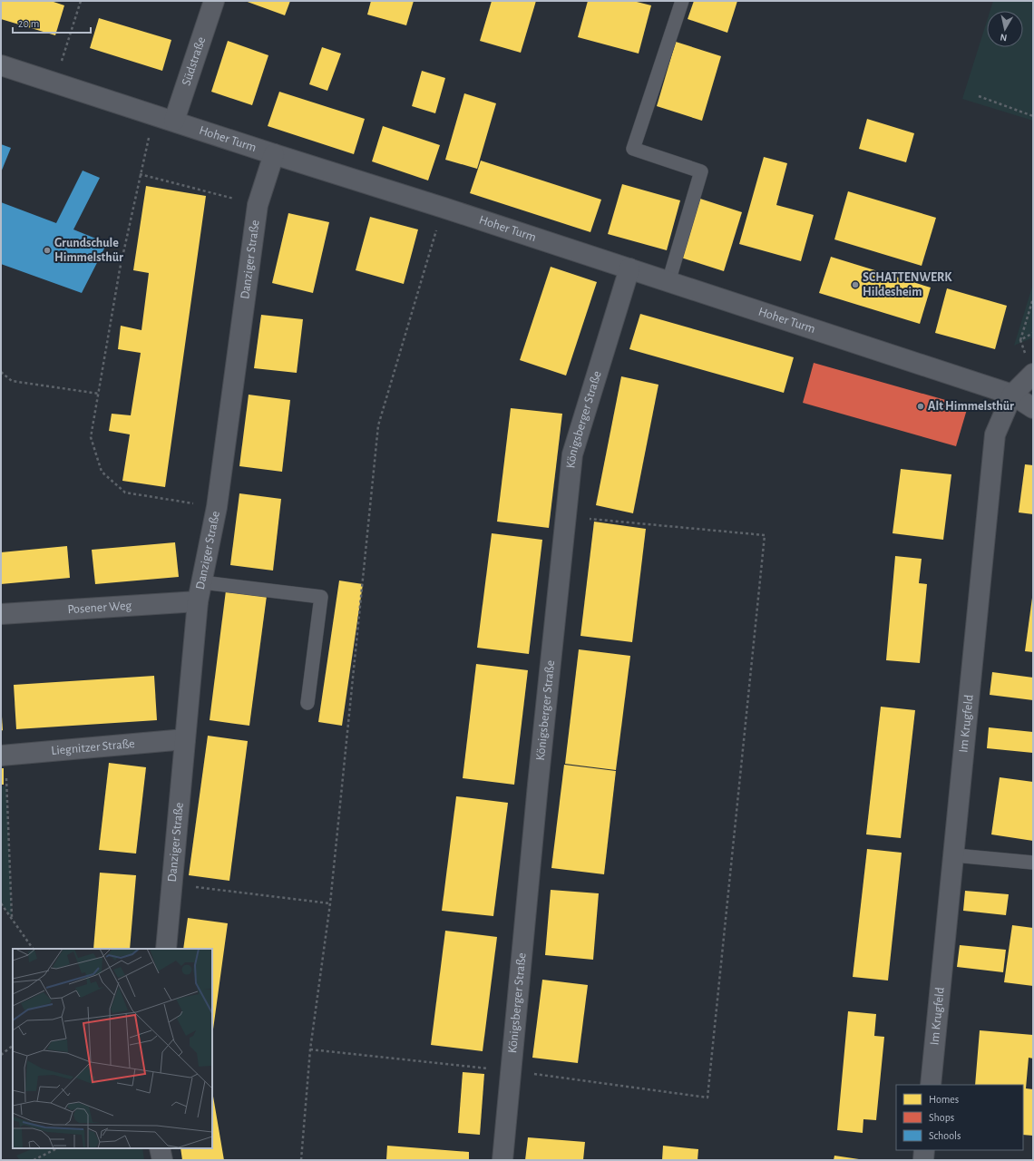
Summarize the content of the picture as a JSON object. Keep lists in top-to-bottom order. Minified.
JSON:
{"streets":{"street":["Südstraße","Hoher Turm","Danziger Straße","Königsberger Straße","Posener Weg","Im Krugfeld","Liegnitzer Straße"]},"crossings":[["Südstraße","Hoher Turm"],["Hoher Turm","Danziger Straße"],["Hoher Turm","Königsberger Straße"],["Hoher Turm","Im Krugfeld"],["Danziger Straße","Posener Weg"],["Danziger Straße","Liegnitzer Straße"]],"places":["Grundschule Himmelsthür","SCHATTENWERK Hildesheim","Alt Himmelsthür"],"legend":["Homes","Shops","Schools"],"scale_bar":"20 m","north":"bottom"}
